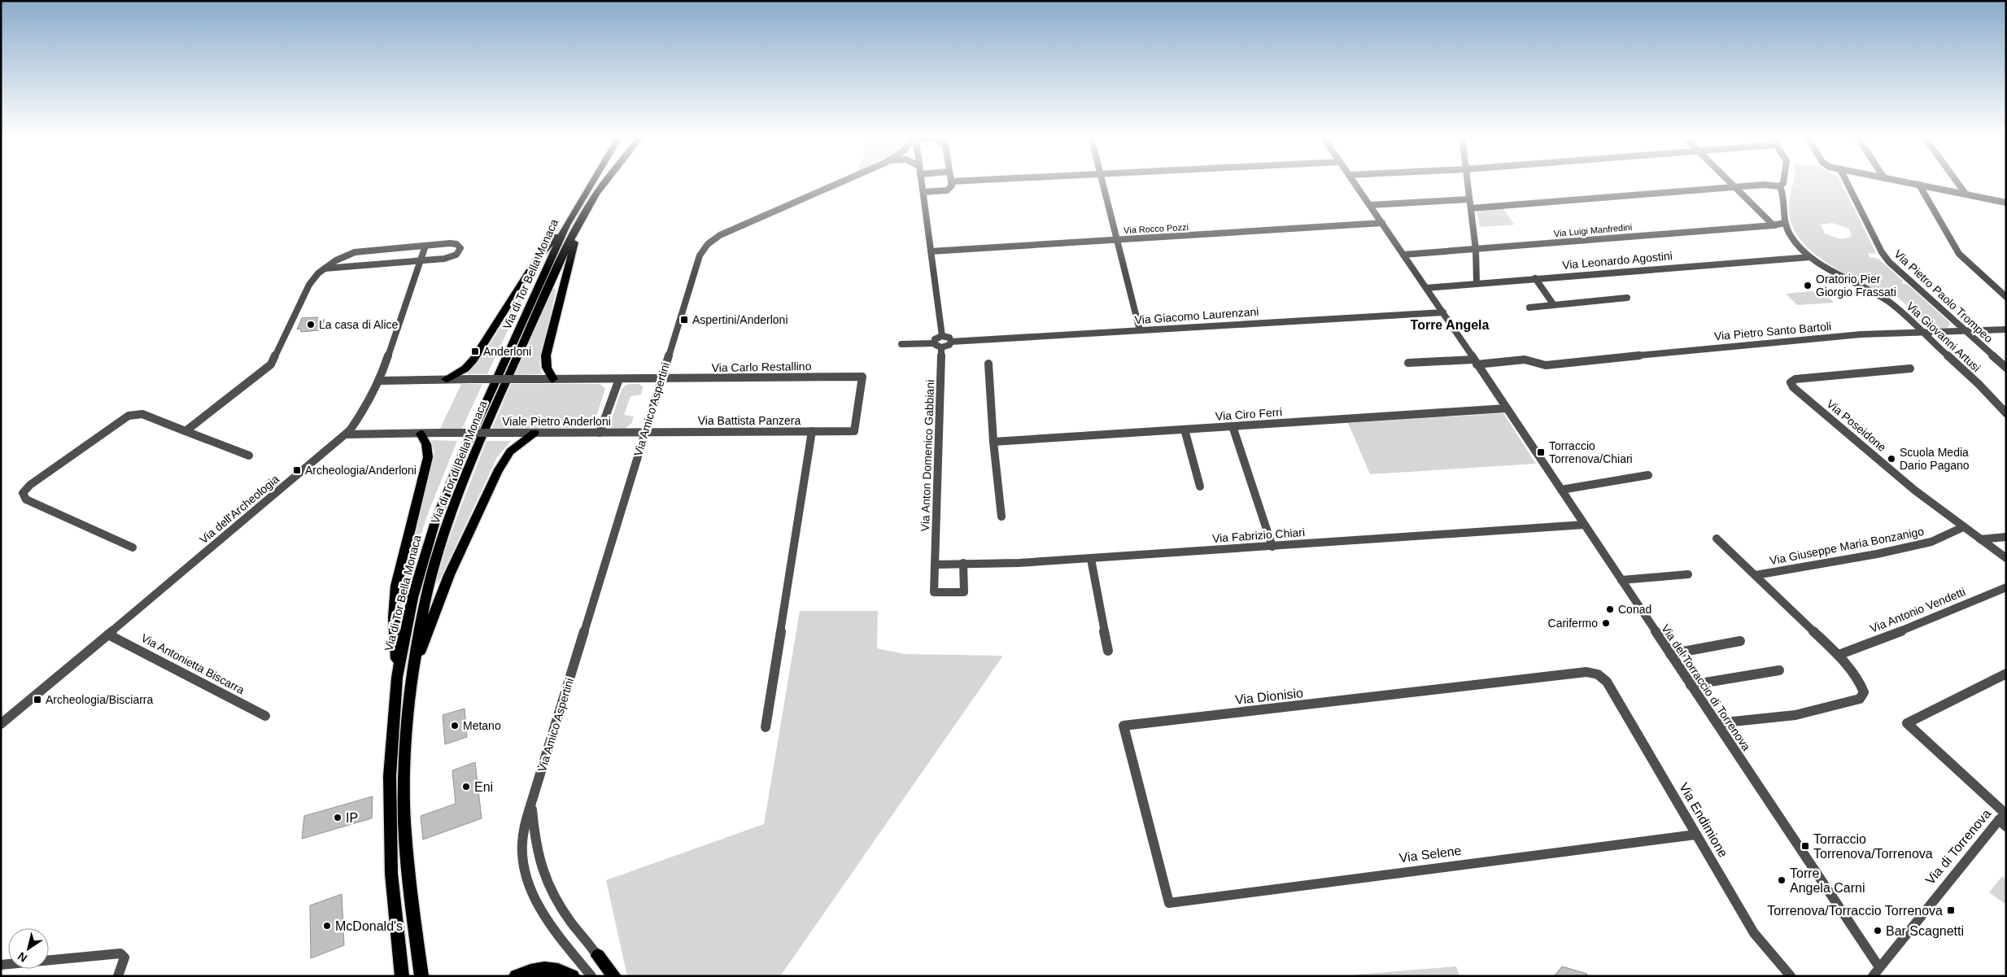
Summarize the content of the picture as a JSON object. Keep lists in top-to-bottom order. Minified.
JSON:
{"streets":{"main road":["Via di Tor Bella Monaca","Via di Tor di Bella Monaca"],"street":["Via Rocco Pozzi","Via Luigi Manfredini","Via Leonardo Agostini","Via Pietro Paolo Trompeo","Via Giacomo Laurenzani","Via Pietro Santo Bartoli","Via Giovanni Artusi","Via Carlo Restallino","Via Amico Aspertini","Via Ciro Ferri","Via Battista Panzera","Viale Pietro Anderloni","Via Poseidone","Via Anton Domenico Gabbiani","Via dell'Archeologia","Via Fabrizio Chiari","Via Giuseppe Maria Bonzanigo","Via Antonio Vendetti","Via Antonietta Biscarra","Via del Torraccio di Torrenova","Via Dionisio","Via Endimione","Via di Torrenova","Via Selene"]},"crossings":[["Via Rocco Pozzi","Via del Torraccio di Torrenova"],["Via Luigi Manfredini","Via Giovanni Artusi"],["Via Luigi Manfredini","Via del Torraccio di Torrenova"],["Via Leonardo Agostini","Via Giovanni Artusi"],["Via Leonardo Agostini","Via del Torraccio di Torrenova"],["Via Pietro Paolo Trompeo","Via Pietro Santo Bartoli"],["Via Giacomo Laurenzani","Via del Torraccio di Torrenova"],["Via Pietro Santo Bartoli","Via Giovanni Artusi"],["Via Pietro Santo Bartoli","Via del Torraccio di Torrenova"],["Via Carlo Restallino","Via Amico Aspertini"],["Via Carlo Restallino","Via Battista Panzera"],["Via Amico Aspertini","Via Battista Panzera"],["Via Amico Aspertini","Viale Pietro Anderloni"],["Via Ciro Ferri","Via del Torraccio di Torrenova"],["Via Battista Panzera","Viale Pietro Anderloni"],["Viale Pietro Anderloni","Via dell'Archeologia"],["Via Poseidone","Via Giuseppe Maria Bonzanigo"],["Via Anton Domenico Gabbiani","Via Fabrizio Chiari"],["Via dell'Archeologia","Via Antonietta Biscarra"],["Via Fabrizio Chiari","Via del Torraccio di Torrenova"],["Via del Torraccio di Torrenova","Via di Torrenova"],["Via Dionisio","Via Endimione"],["Via Dionisio","Via Selene"],["Via Endimione","Via Selene"]],"districts":["Torre Angela"],"places":{"other":["Oratorio Pier Giorgio Frassati","La casa di Alice","Scuola Media Dario Pagano","Conad","Carifermo","Metano","Eni","IP","Torre Angela Carni","McDonald's","Bar Scagnetti"],"transit":["Aspertini/Anderloni","Anderloni","Torraccio Torrenova/Chiari","Archeologia/Anderloni","Archeologia/Bisciarra","Torraccio Torrenova/Torrenova","Torrenova/Torraccio Torrenova"]},"north":"bottom left"}
